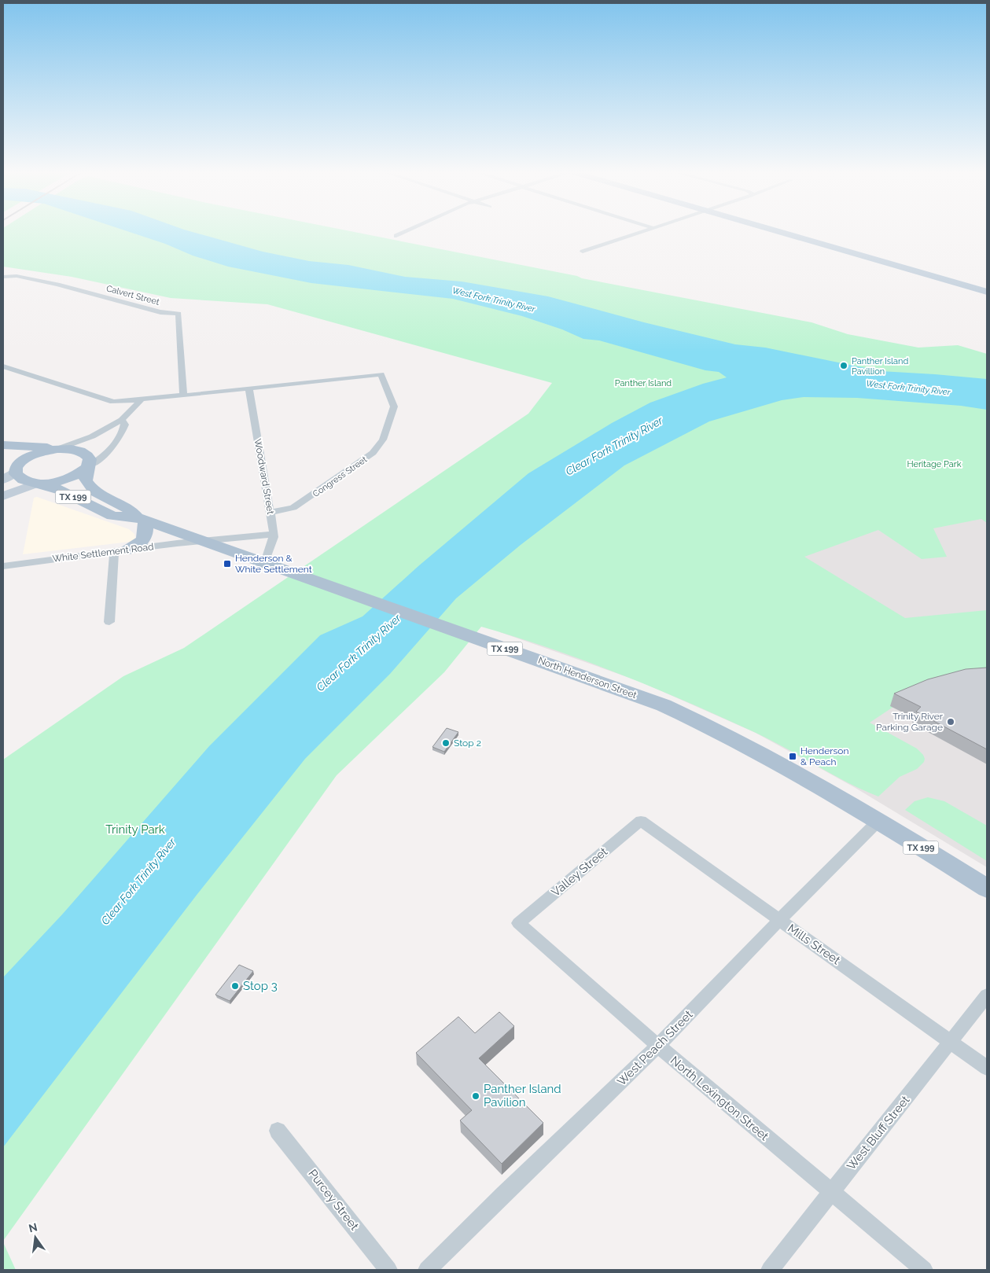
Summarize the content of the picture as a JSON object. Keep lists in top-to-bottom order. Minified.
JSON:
{"streets":{"main road":["TX 199","North Henderson Street"],"street":["Calvert Street","Woodward Street","Congress Street","White Settlement Road","Valley Street","Mills Street","West Peach Street","North Lexington Street","West Bluff Street","Purcey Street"]},"crossings":[["Woodward Street","Congress Street"],["Woodward Street","White Settlement Road"],["Woodward Street","North Henderson Street"],["White Settlement Road","North Henderson Street"],["North Henderson Street","West Peach Street"],["Valley Street","Mills Street"],["Valley Street","North Lexington Street"],["Mills Street","West Peach Street"],["Mills Street","West Bluff Street"],["West Peach Street","North Lexington Street"],["North Lexington Street","West Bluff Street"]],"water":["West Fork Trinity River","Clear Fork Trinity River"],"parks":["Panther Island","Heritage Park","Trinity Park"],"places":{"other":["Panther Island Pavillion","Trinity River Parking Garage","Stop 2","Stop 3","Panther Island Pavilion"],"transit":["Henderson & White Settlement","Henderson & Peach"]},"north":"top"}
